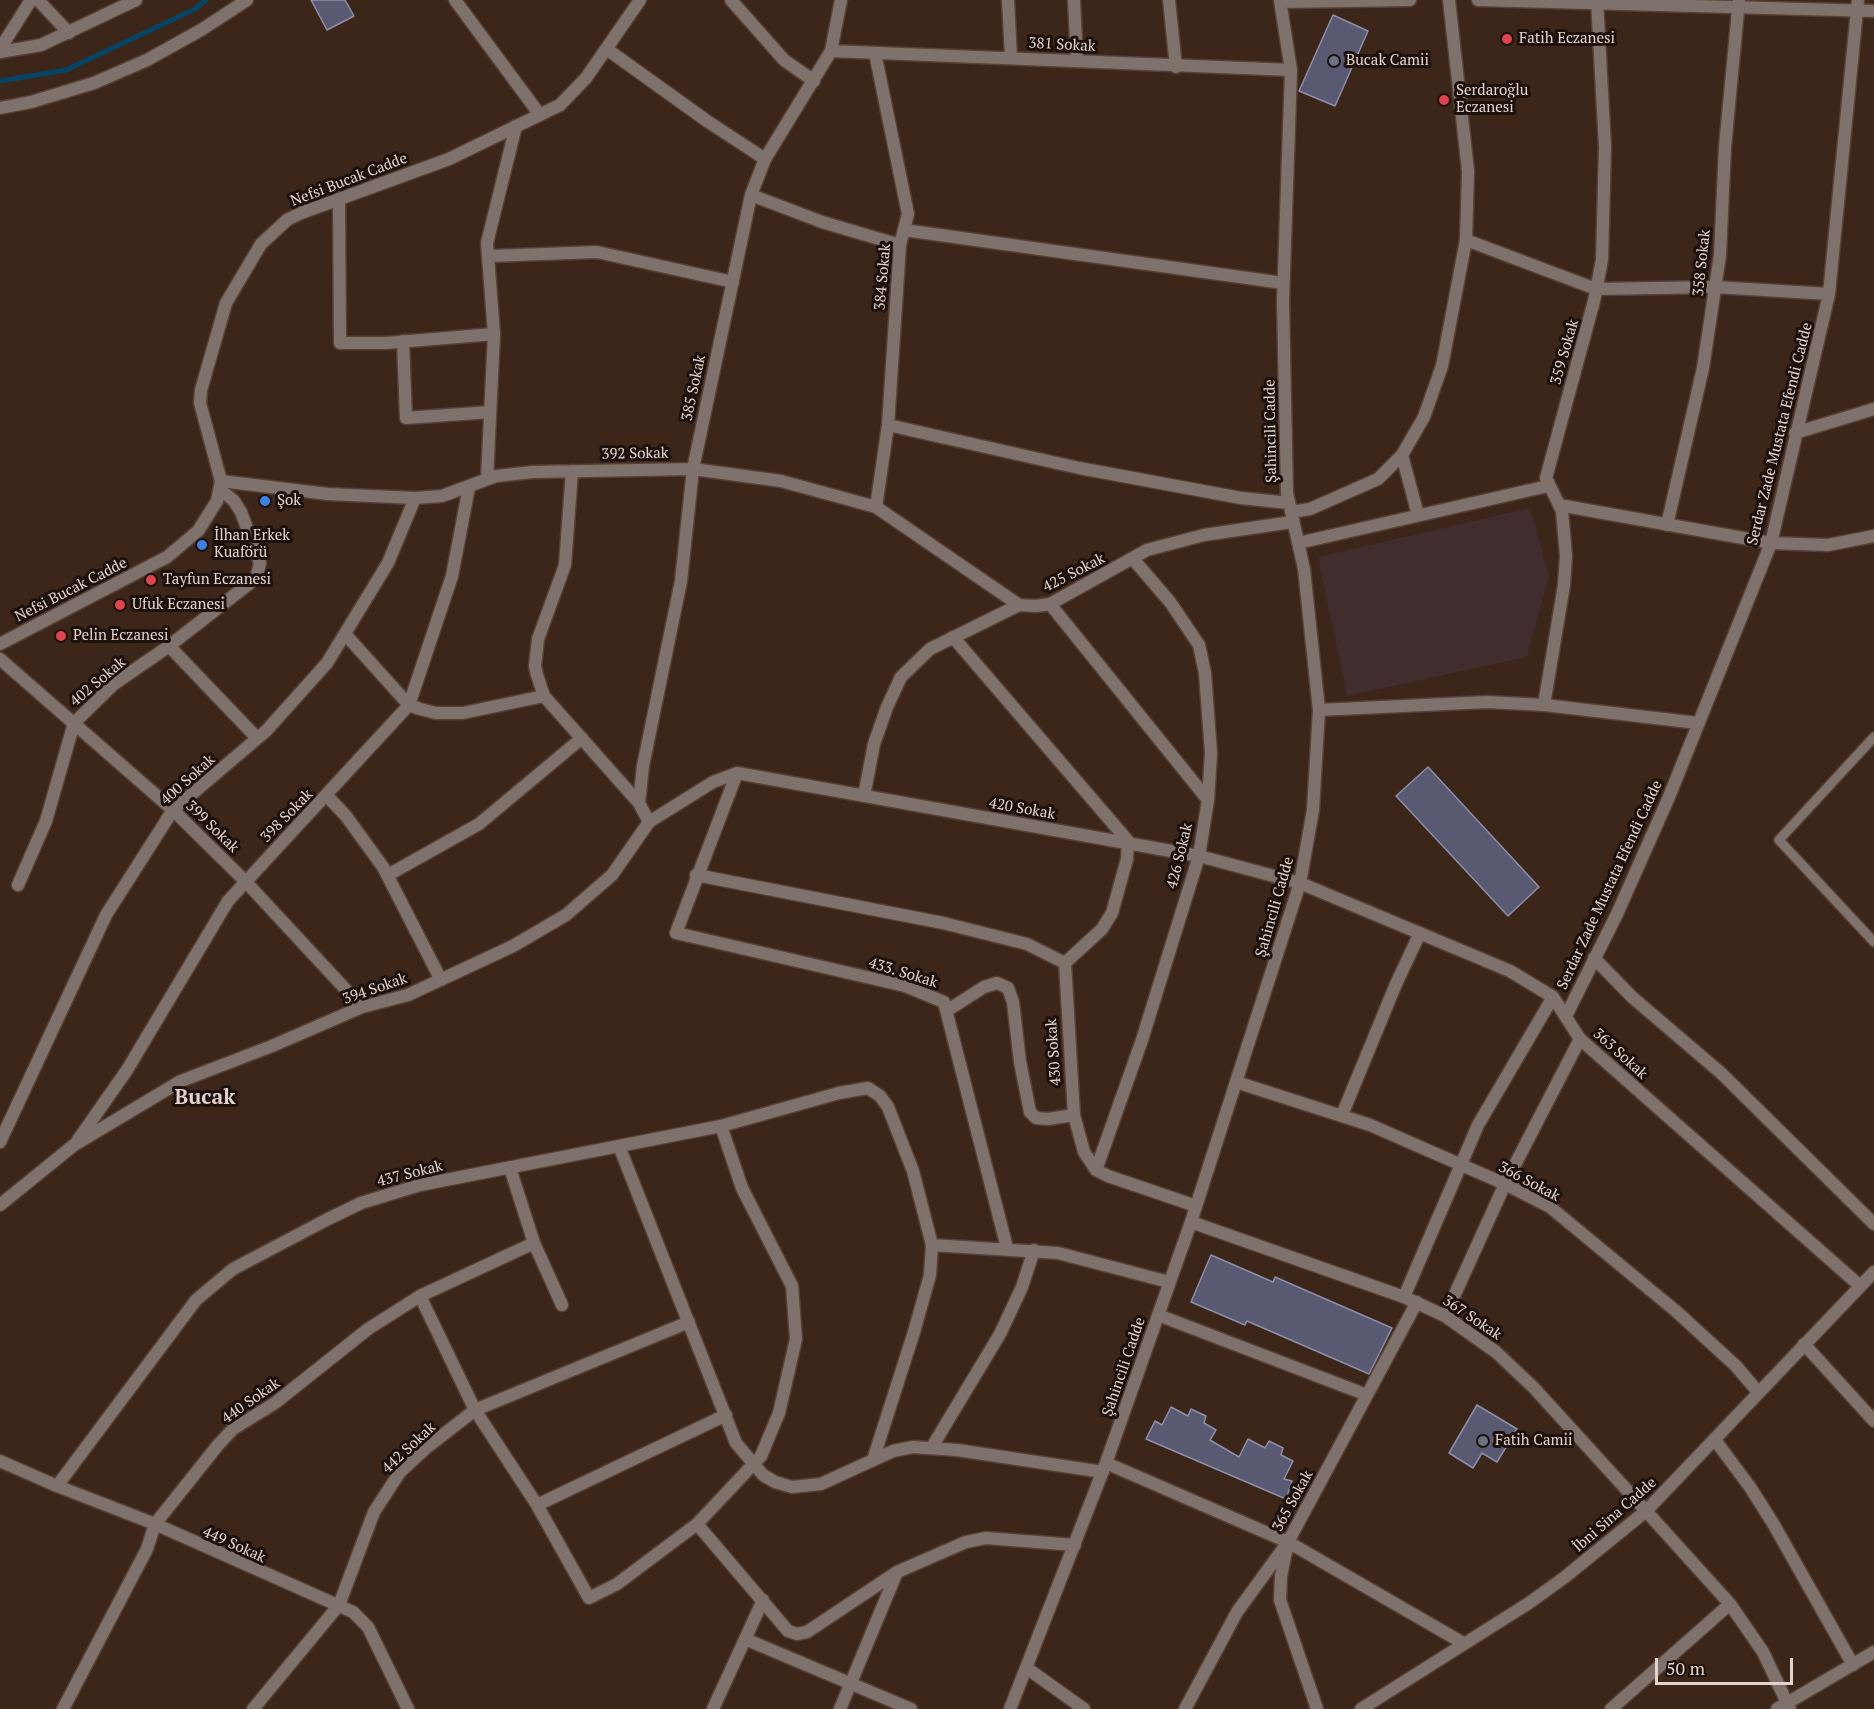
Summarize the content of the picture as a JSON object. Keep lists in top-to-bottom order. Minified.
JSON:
{"streets":{"street":["381 Sokak","Nefsi Bucak Cadde","358 Sokak","384 Sokak","359 Sokak","385 Sokak","Şahincili Cadde","Serdar Zade Mustata Efendi Cadde","392 Sokak","425 Sokak","402 Sokak","400 Sokak","420 Sokak","398 Sokak","399 Sokak","426 Sokak","433. Sokak","394 Sokak","430 Sokak","363 Sokak","437 Sokak","366 Sokak","367 Sokak","440 Sokak","442 Sokak","365 Sokak","İbni Sina Cadde","449 Sokak"]},"crossings":[["381 Sokak","384 Sokak"],["381 Sokak","385 Sokak"],["381 Sokak","Şahincili Cadde"],["Nefsi Bucak Cadde","392 Sokak"],["Nefsi Bucak Cadde","402 Sokak"],["384 Sokak","392 Sokak"],["385 Sokak","392 Sokak"],["Şahincili Cadde","425 Sokak"],["Şahincili Cadde","420 Sokak"],["Şahincili Cadde","363 Sokak"],["Şahincili Cadde","366 Sokak"],["Şahincili Cadde","367 Sokak"],["Serdar Zade Mustata Efendi Cadde","363 Sokak"],["392 Sokak","425 Sokak"],["392 Sokak","402 Sokak"],["392 Sokak","400 Sokak"],["392 Sokak","398 Sokak"],["425 Sokak","420 Sokak"],["425 Sokak","426 Sokak"],["402 Sokak","399 Sokak"],["400 Sokak","399 Sokak"],["420 Sokak","426 Sokak"],["420 Sokak","394 Sokak"],["420 Sokak","363 Sokak"],["398 Sokak","399 Sokak"],["398 Sokak","394 Sokak"],["399 Sokak","394 Sokak"],["426 Sokak","430 Sokak"],["363 Sokak","İbni Sina Cadde"],["437 Sokak","449 Sokak"],["366 Sokak","İbni Sina Cadde"],["367 Sokak","365 Sokak"],["367 Sokak","İbni Sina Cadde"],["440 Sokak","449 Sokak"],["442 Sokak","449 Sokak"]],"districts":["Bucak"],"places":["Fatih Eczanesi","Bucak Camii","Serdaroğlu Eczanesi","Şok","İlhan Erkek Kuaförü","Tayfun Eczanesi","Ufuk Eczanesi","Pelin Eczanesi","Fatih Camii"],"scale_bar":"50 m"}
